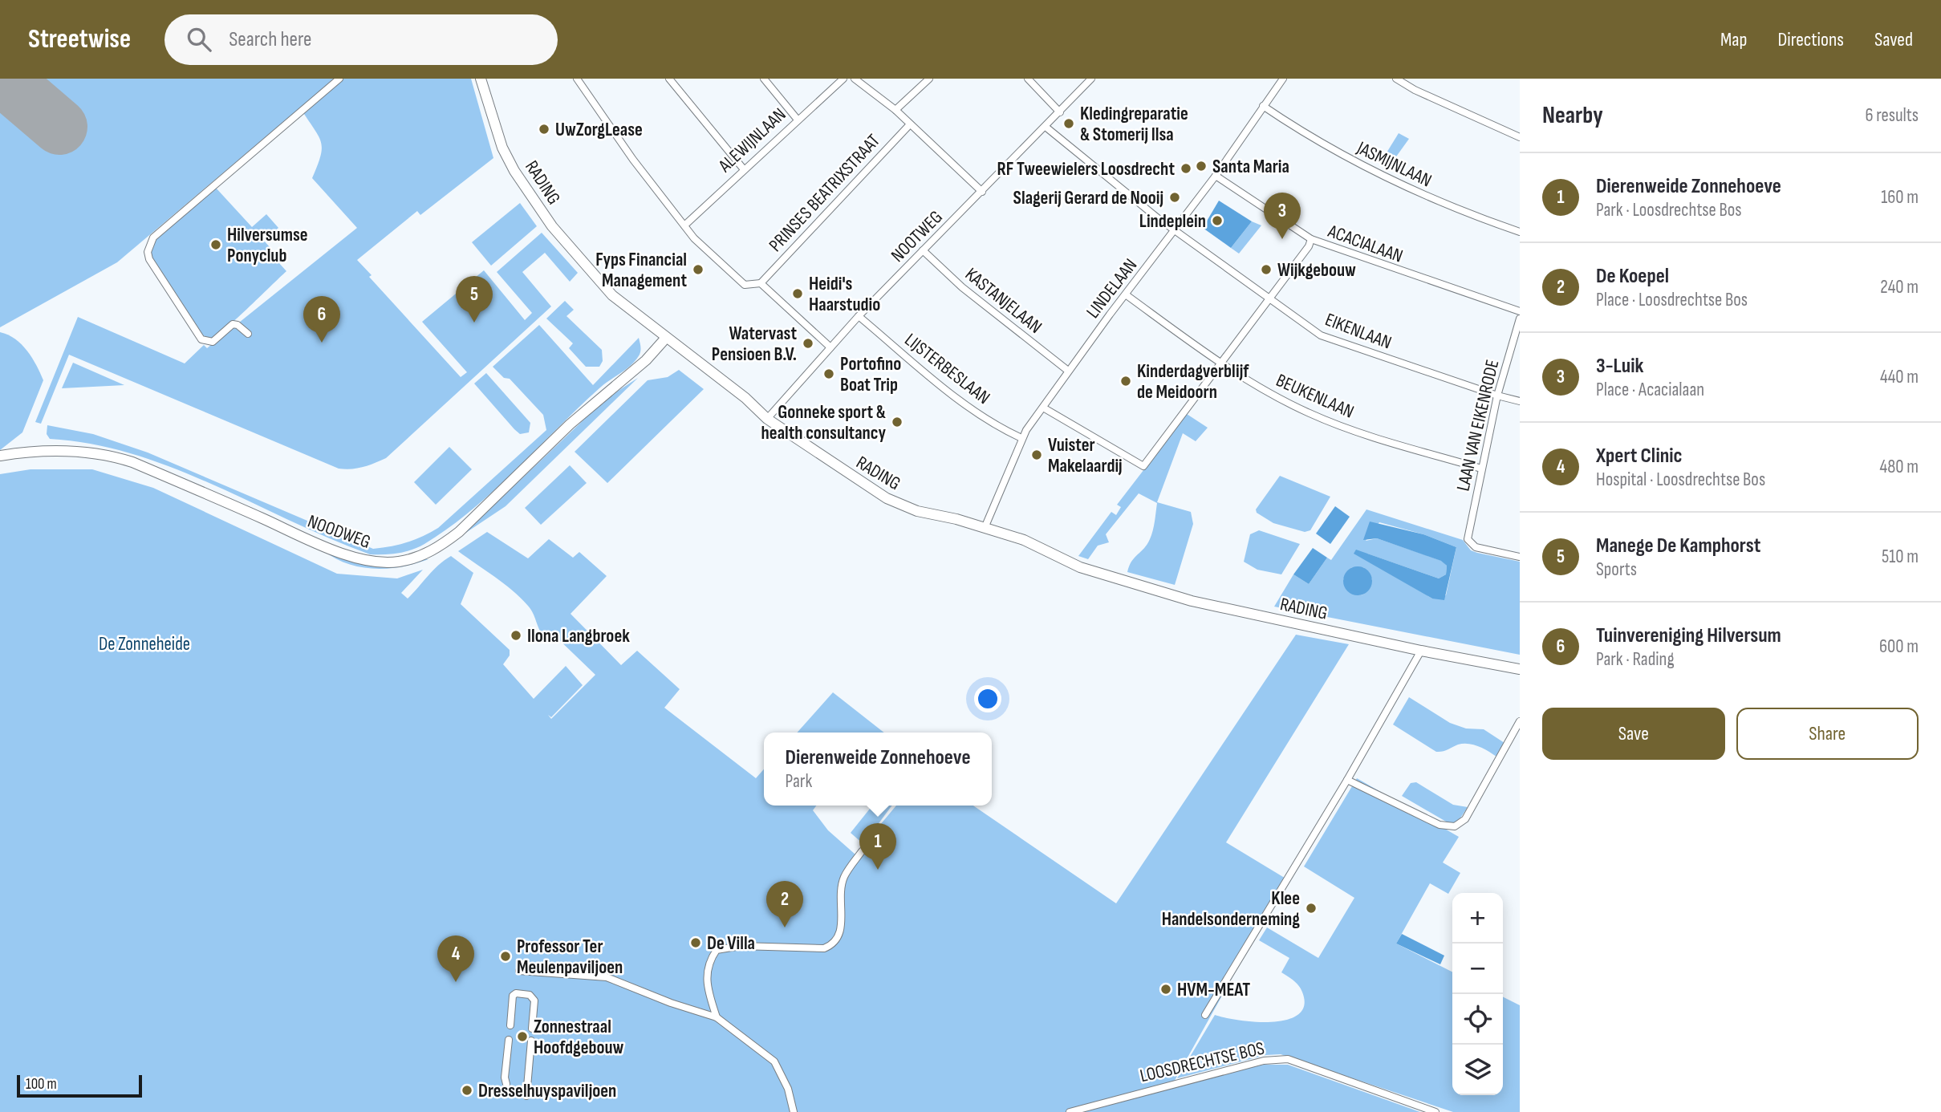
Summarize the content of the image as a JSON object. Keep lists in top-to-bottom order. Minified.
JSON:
{"streets":{"main road":["RADING","NOODWEG"],"street":["ALEWIJNLAAN","JASMIJNLAAN","PRINSES BEATRIXSTRAAT","NOOTWEG","ACACIALAAN","LINDELAAN","KASTANJELAAN","EIKENLAAN","LIJSTERBESLAAN","BEUKENLAAN","LAAN VAN EIKENRODE","LOOSDRECHTSE BOS"]},"crossings":[["JASMIJNLAAN","LINDELAAN"],["RADING","NOOTWEG"],["RADING","LINDELAAN"],["RADING","NOODWEG"],["NOOTWEG","KASTANJELAAN"],["NOOTWEG","EIKENLAAN"],["NOOTWEG","LIJSTERBESLAAN"],["ACACIALAAN","LINDELAAN"],["LINDELAAN","KASTANJELAAN"],["LINDELAAN","EIKENLAAN"],["LINDELAAN","LIJSTERBESLAAN"],["LINDELAAN","BEUKENLAAN"],["EIKENLAAN","LAAN VAN EIKENRODE"],["BEUKENLAAN","LAAN VAN EIKENRODE"]],"parks":["De Zonneheide"],"places":["Kledingreparatie & Stomerij Ilsa","UwZorgLease","Santa Maria","RF Tweewielers Loosdrecht","Slagerij Gerard de Nooij","Lindeplein","Hilversumse Ponyclub","Fyps Financial Management","Wijkgebouw","Heidi's Haarstudio","Watervast Pensioen B.V.","Portofino Boat Trip","Kinderdagverblijf de Meidoorn","Gonneke sport & health consultancy","Vuister Makelaardij","Ilona Langbroek","Klee Handelsonderneming","De Villa","Professor Ter Meulenpaviljoen","HVM-MEAT","Zonnestraal Hoofdgebouw","Dresselhuyspaviljoen"],"scale_bar":"100 m","page":{"header":"Streetwise","search":"Search here","nav":["Map","Directions","Saved"],"heading":["Nearby","6 results"],"list":[{"mark":"1","name":"Dierenweide Zonnehoeve","note":"Park · Loosdrechtse Bos","value":"160 m"},{"mark":"2","name":"De Koepel","note":"Place · Loosdrechtse Bos","value":"240 m"},{"mark":"3","name":"3-Luik","note":"Place · Acacialaan","value":"440 m"},{"mark":"4","name":"Xpert Clinic","note":"Hospital · Loosdrechtse Bos","value":"480 m"},{"mark":"5","name":"Manege De Kamphorst","note":"Sports","value":"510 m"},{"mark":"6","name":"Tuinvereniging Hilversum","note":"Park · Rading","value":"600 m"}],"pins":["3","5","6","1","2","4"],"buttons":["Save","Share"],"popup":["Dierenweide Zonnehoeve","Park"],"map_buttons":["+","−"],"scale":"100 m"}}
